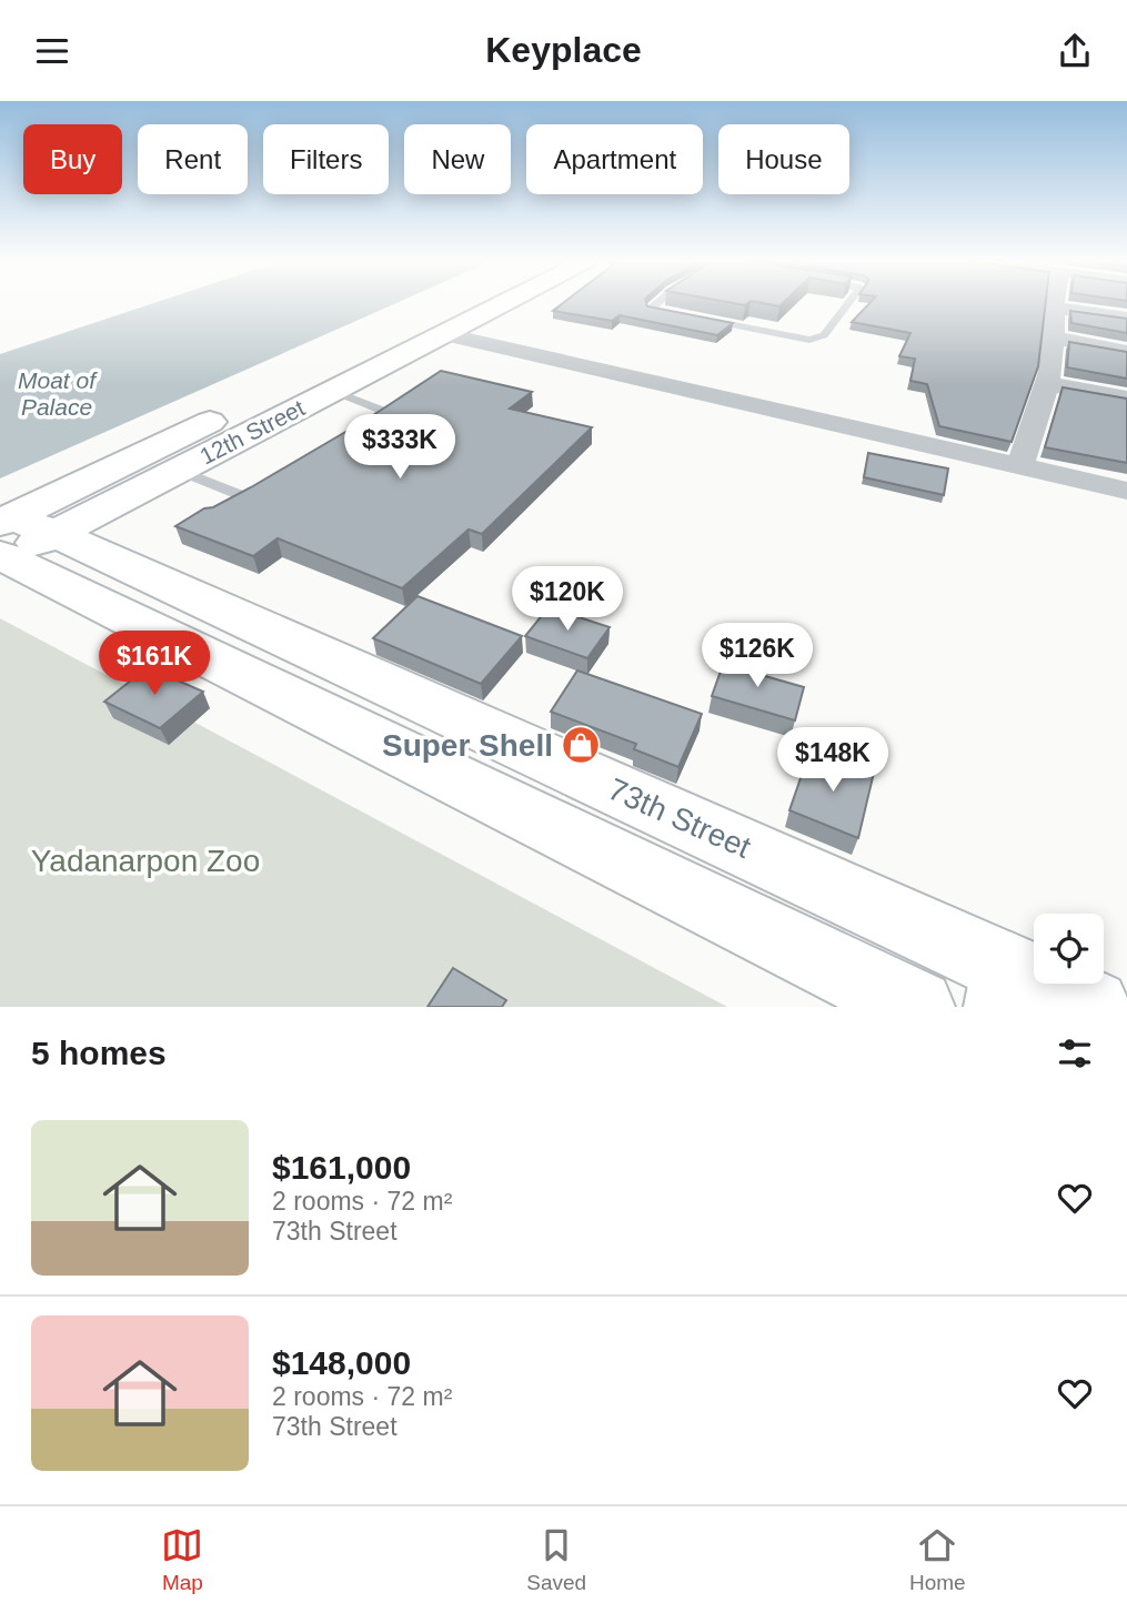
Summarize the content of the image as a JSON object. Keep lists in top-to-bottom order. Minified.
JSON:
{"streets":{"main road":["12th Street","73th Street"]},"crossings":[["12th Street","73th Street"]],"water":["Moat of Palace"],"parks":["Yadanarpon Zoo"],"places":{"shop":["Super Shell"]},"page":{"header":"Keyplace","chip":["Buy","Rent","Filters","New","Apartment","House"],"price":["$333K","$120K","$126K","$161K","$148K"],"heading":"5 homes","list":[{"name":"$161,000","note":"2 rooms · 72 m² · 73th Street"},{"name":"$148,000","note":"2 rooms · 72 m² · 73th Street"}],"tabs":["Map","Saved","Home"]}}
